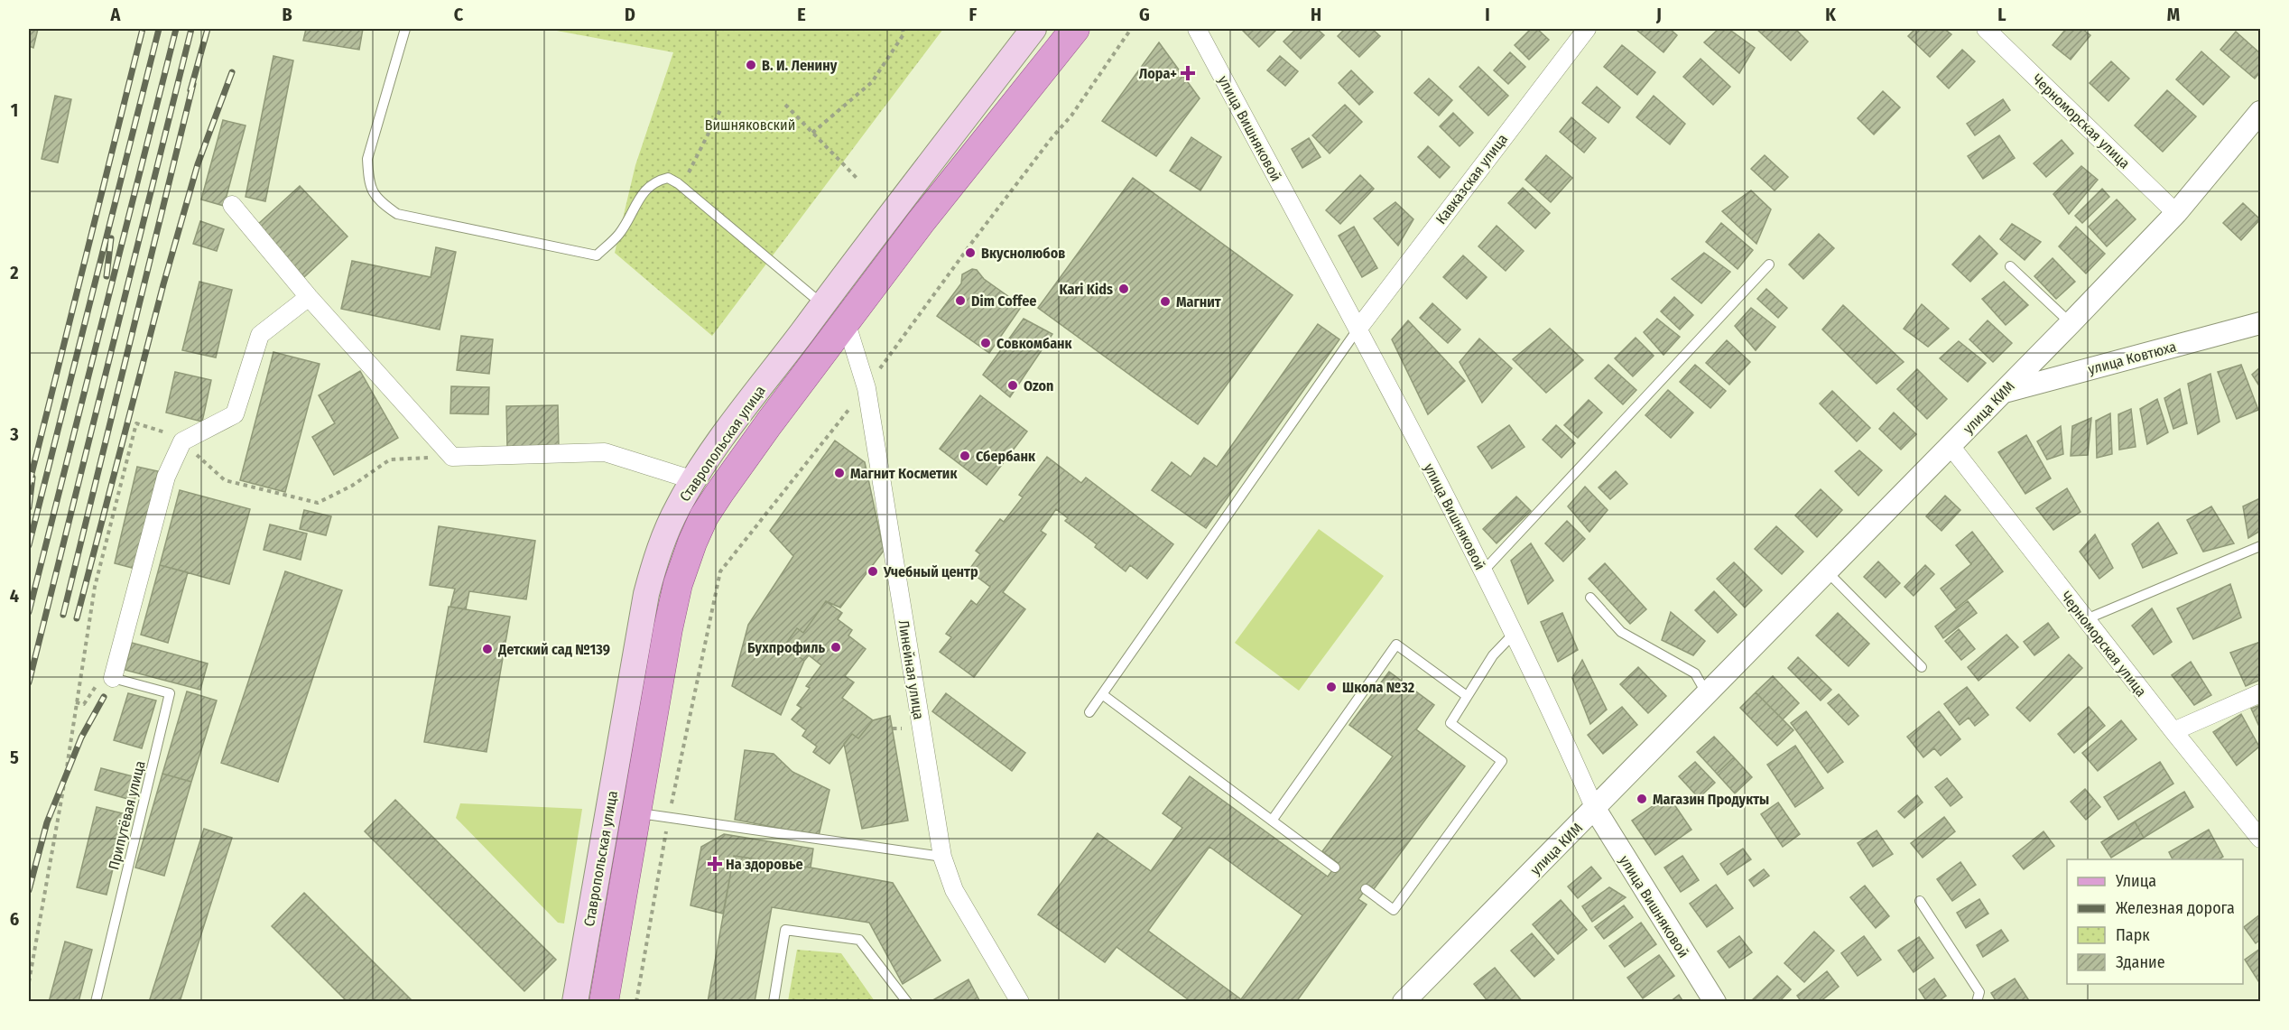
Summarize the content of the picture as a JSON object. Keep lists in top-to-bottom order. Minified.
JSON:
{"streets":{"main road":["Ставропольская улица"],"street":["Черноморская улица","улица Вишняковой","Кавказская улица","улица Ковтюха","улица КИМ","Линейная улица"],"lane":["Припутёвая улица"]},"crossings":[["Черноморская улица","улица КИМ"],["улица Вишняковой","Кавказская улица"],["улица Вишняковой","улица КИМ"],["улица Ковтюха","улица КИМ"],["Ставропольская улица","Линейная улица"]],"parks":["Вишняковский"],"places":{"other":["В. И. Ленину","Вкуснолюбов","Kari Kids","Dim Coffee","Магнит","Совкомбанк","Ozon","Сбербанк","Магнит Косметик","Учебный центр","Бухпрофиль","Детский сад №139","Школа №32","Магазин Продукты"],"health":["Лора+","На здоровье"]},"legend":["Улица","Железная дорога","Парк","Здание"],"grid":{"columns":["A","B","C","D","E","F","G","H","I","J","K","L","M"],"rows":["1","2","3","4","5","6"]}}
